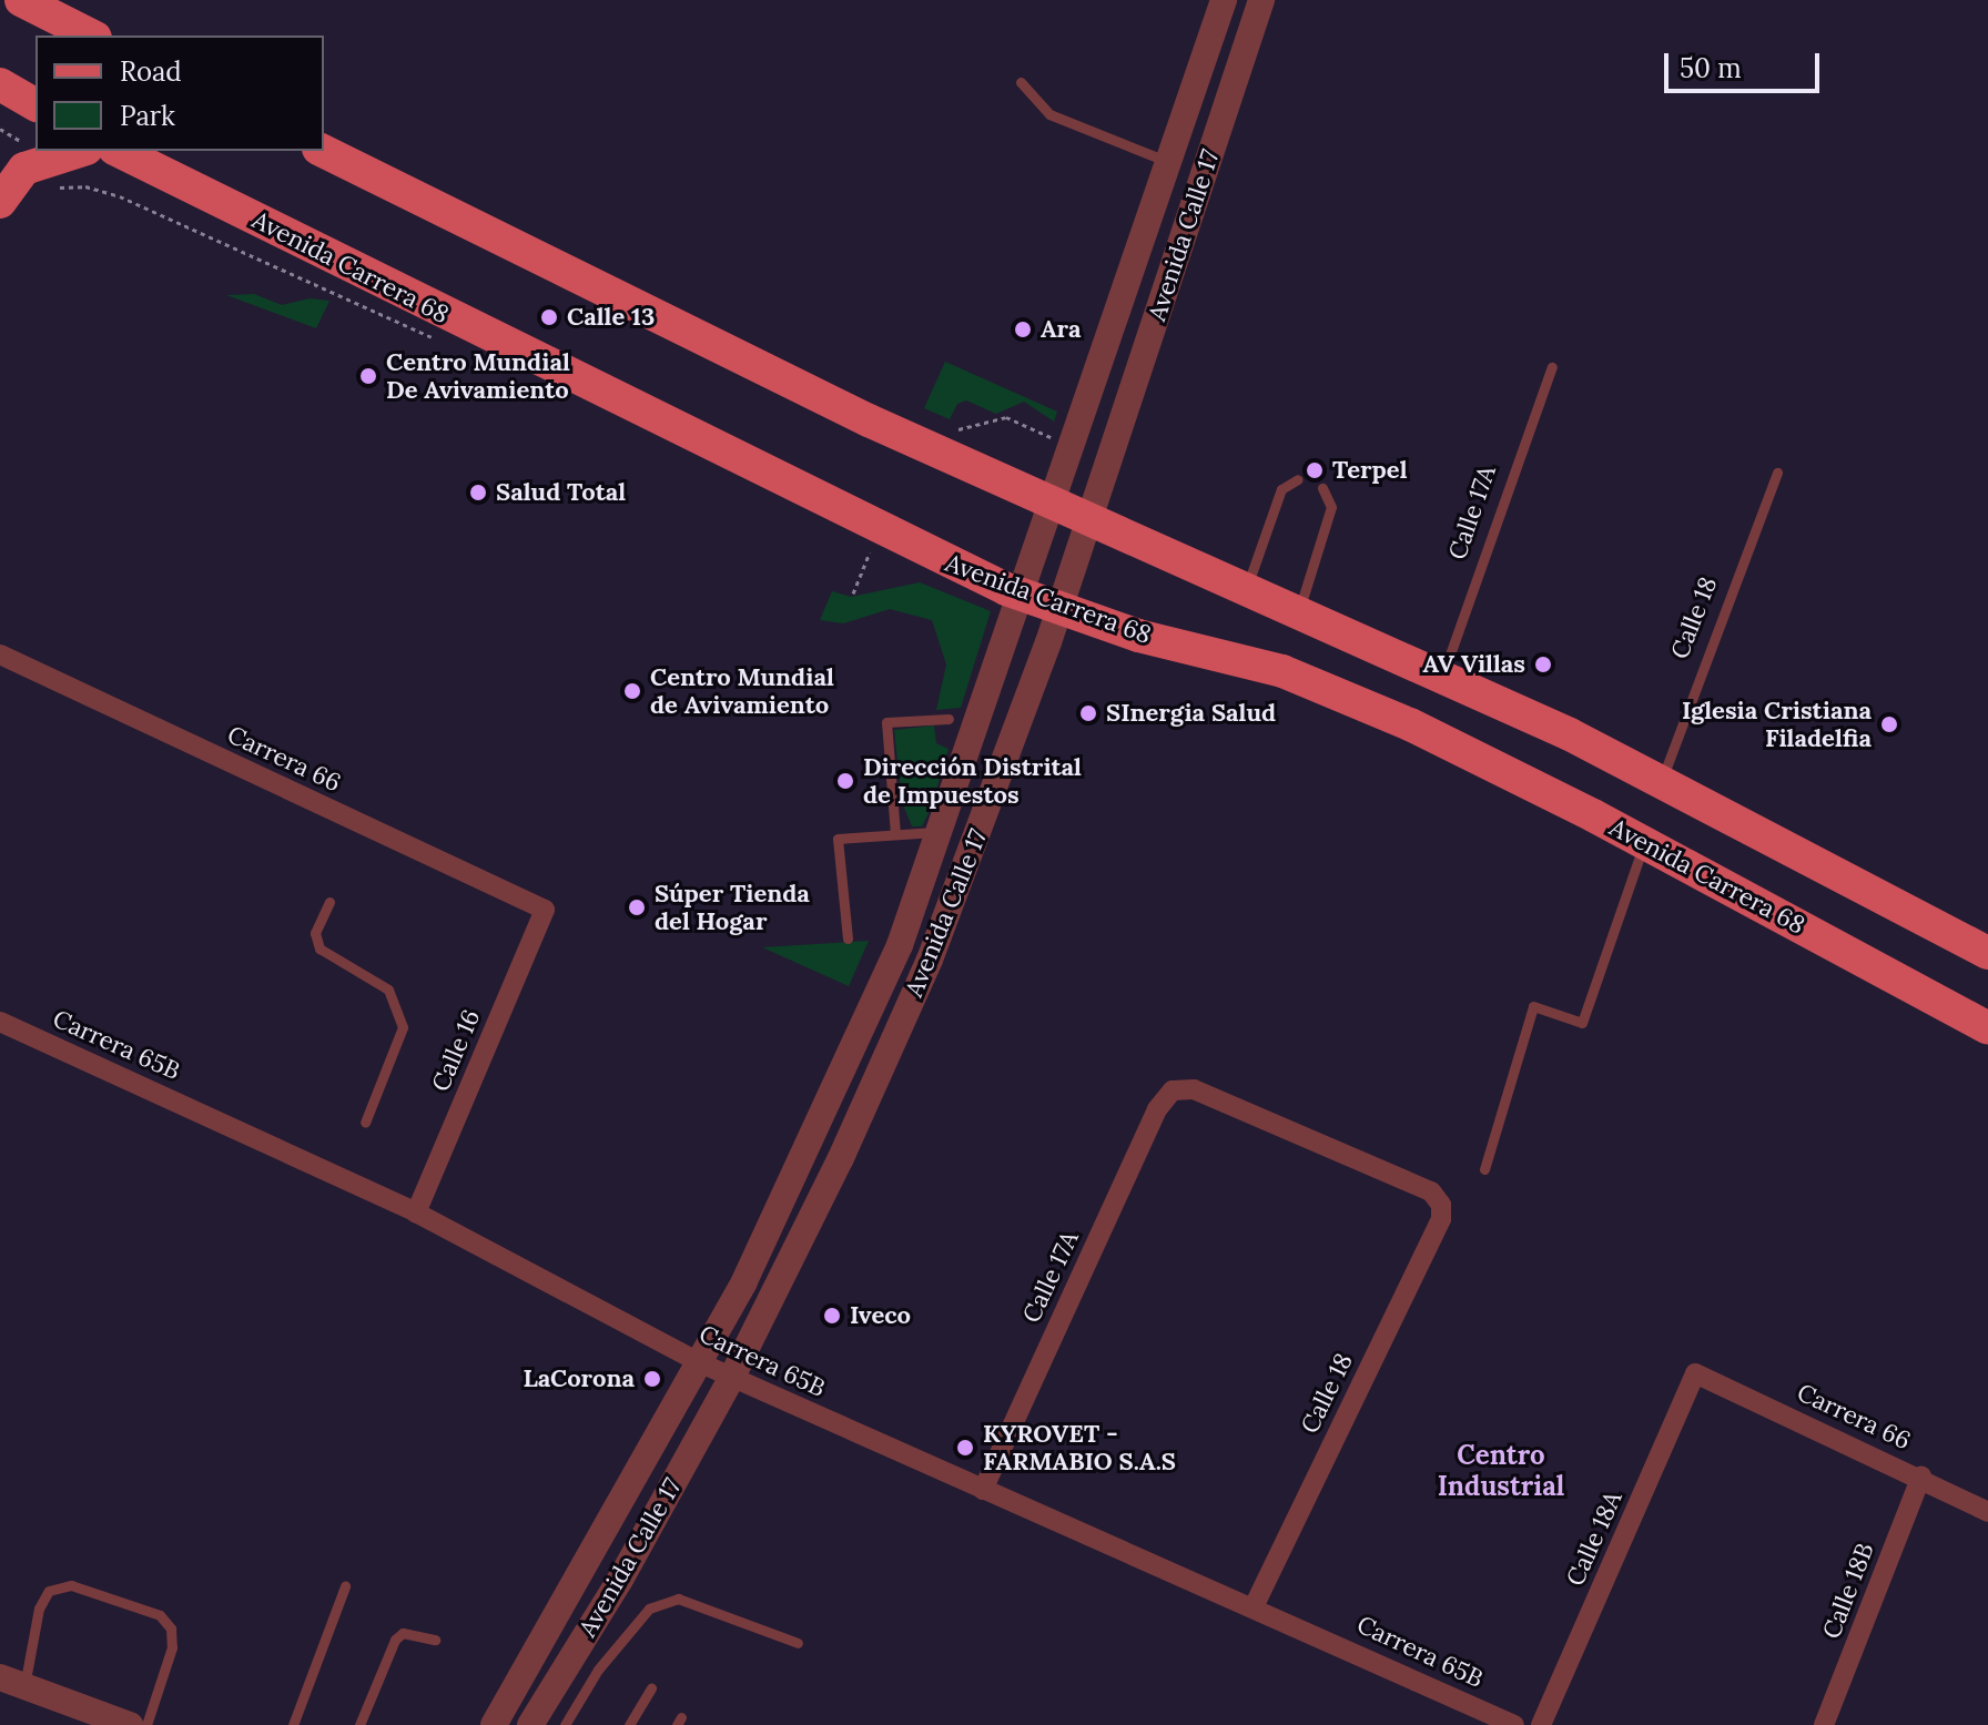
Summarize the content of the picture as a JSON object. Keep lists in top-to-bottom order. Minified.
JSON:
{"streets":{"main road":["Avenida Carrera 68"],"street":["Avenida Calle 17","Calle 17A","Calle 18","Carrera 66","Carrera 65B","Calle 16","Calle 18A","Calle 18B"]},"crossings":[["Avenida Calle 17","Avenida Carrera 68"],["Avenida Calle 17","Carrera 65B"],["Calle 17A","Calle 18"],["Calle 17A","Carrera 65B"],["Calle 18","Carrera 65B"],["Carrera 66","Calle 16"],["Carrera 66","Calle 18A"],["Carrera 66","Calle 18B"],["Carrera 65B","Calle 16"]],"districts":["Centro Industrial"],"places":["Calle 13","Ara","Centro Mundial De Avivamiento","Terpel","Salud Total","AV Villas","Centro Mundial de Avivamiento","SInergia Salud","Iglesia Cristiana Filadelfia","Dirección Distrital de Impuestos","Súper Tienda del Hogar","Iveco","LaCorona","KYROVET - FARMABIO S.A.S"],"legend":["Road","Park"],"scale_bar":"50 m"}
